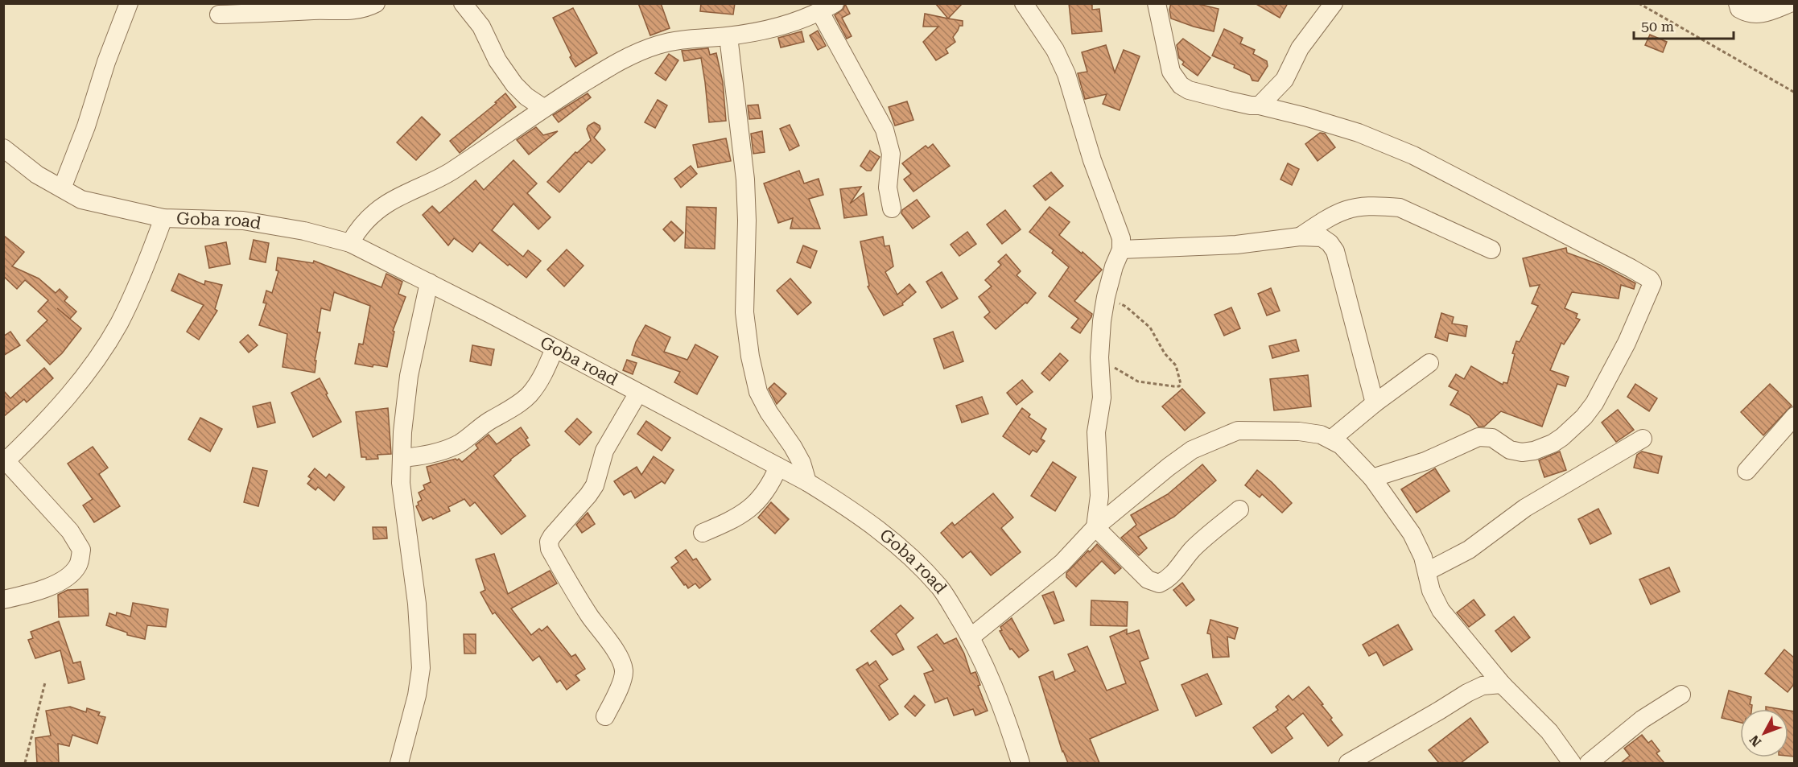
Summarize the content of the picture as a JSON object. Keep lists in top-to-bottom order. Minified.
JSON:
{"streets":{"street":["Goba road"]},"scale_bar":"50 m","north":"bottom left"}
